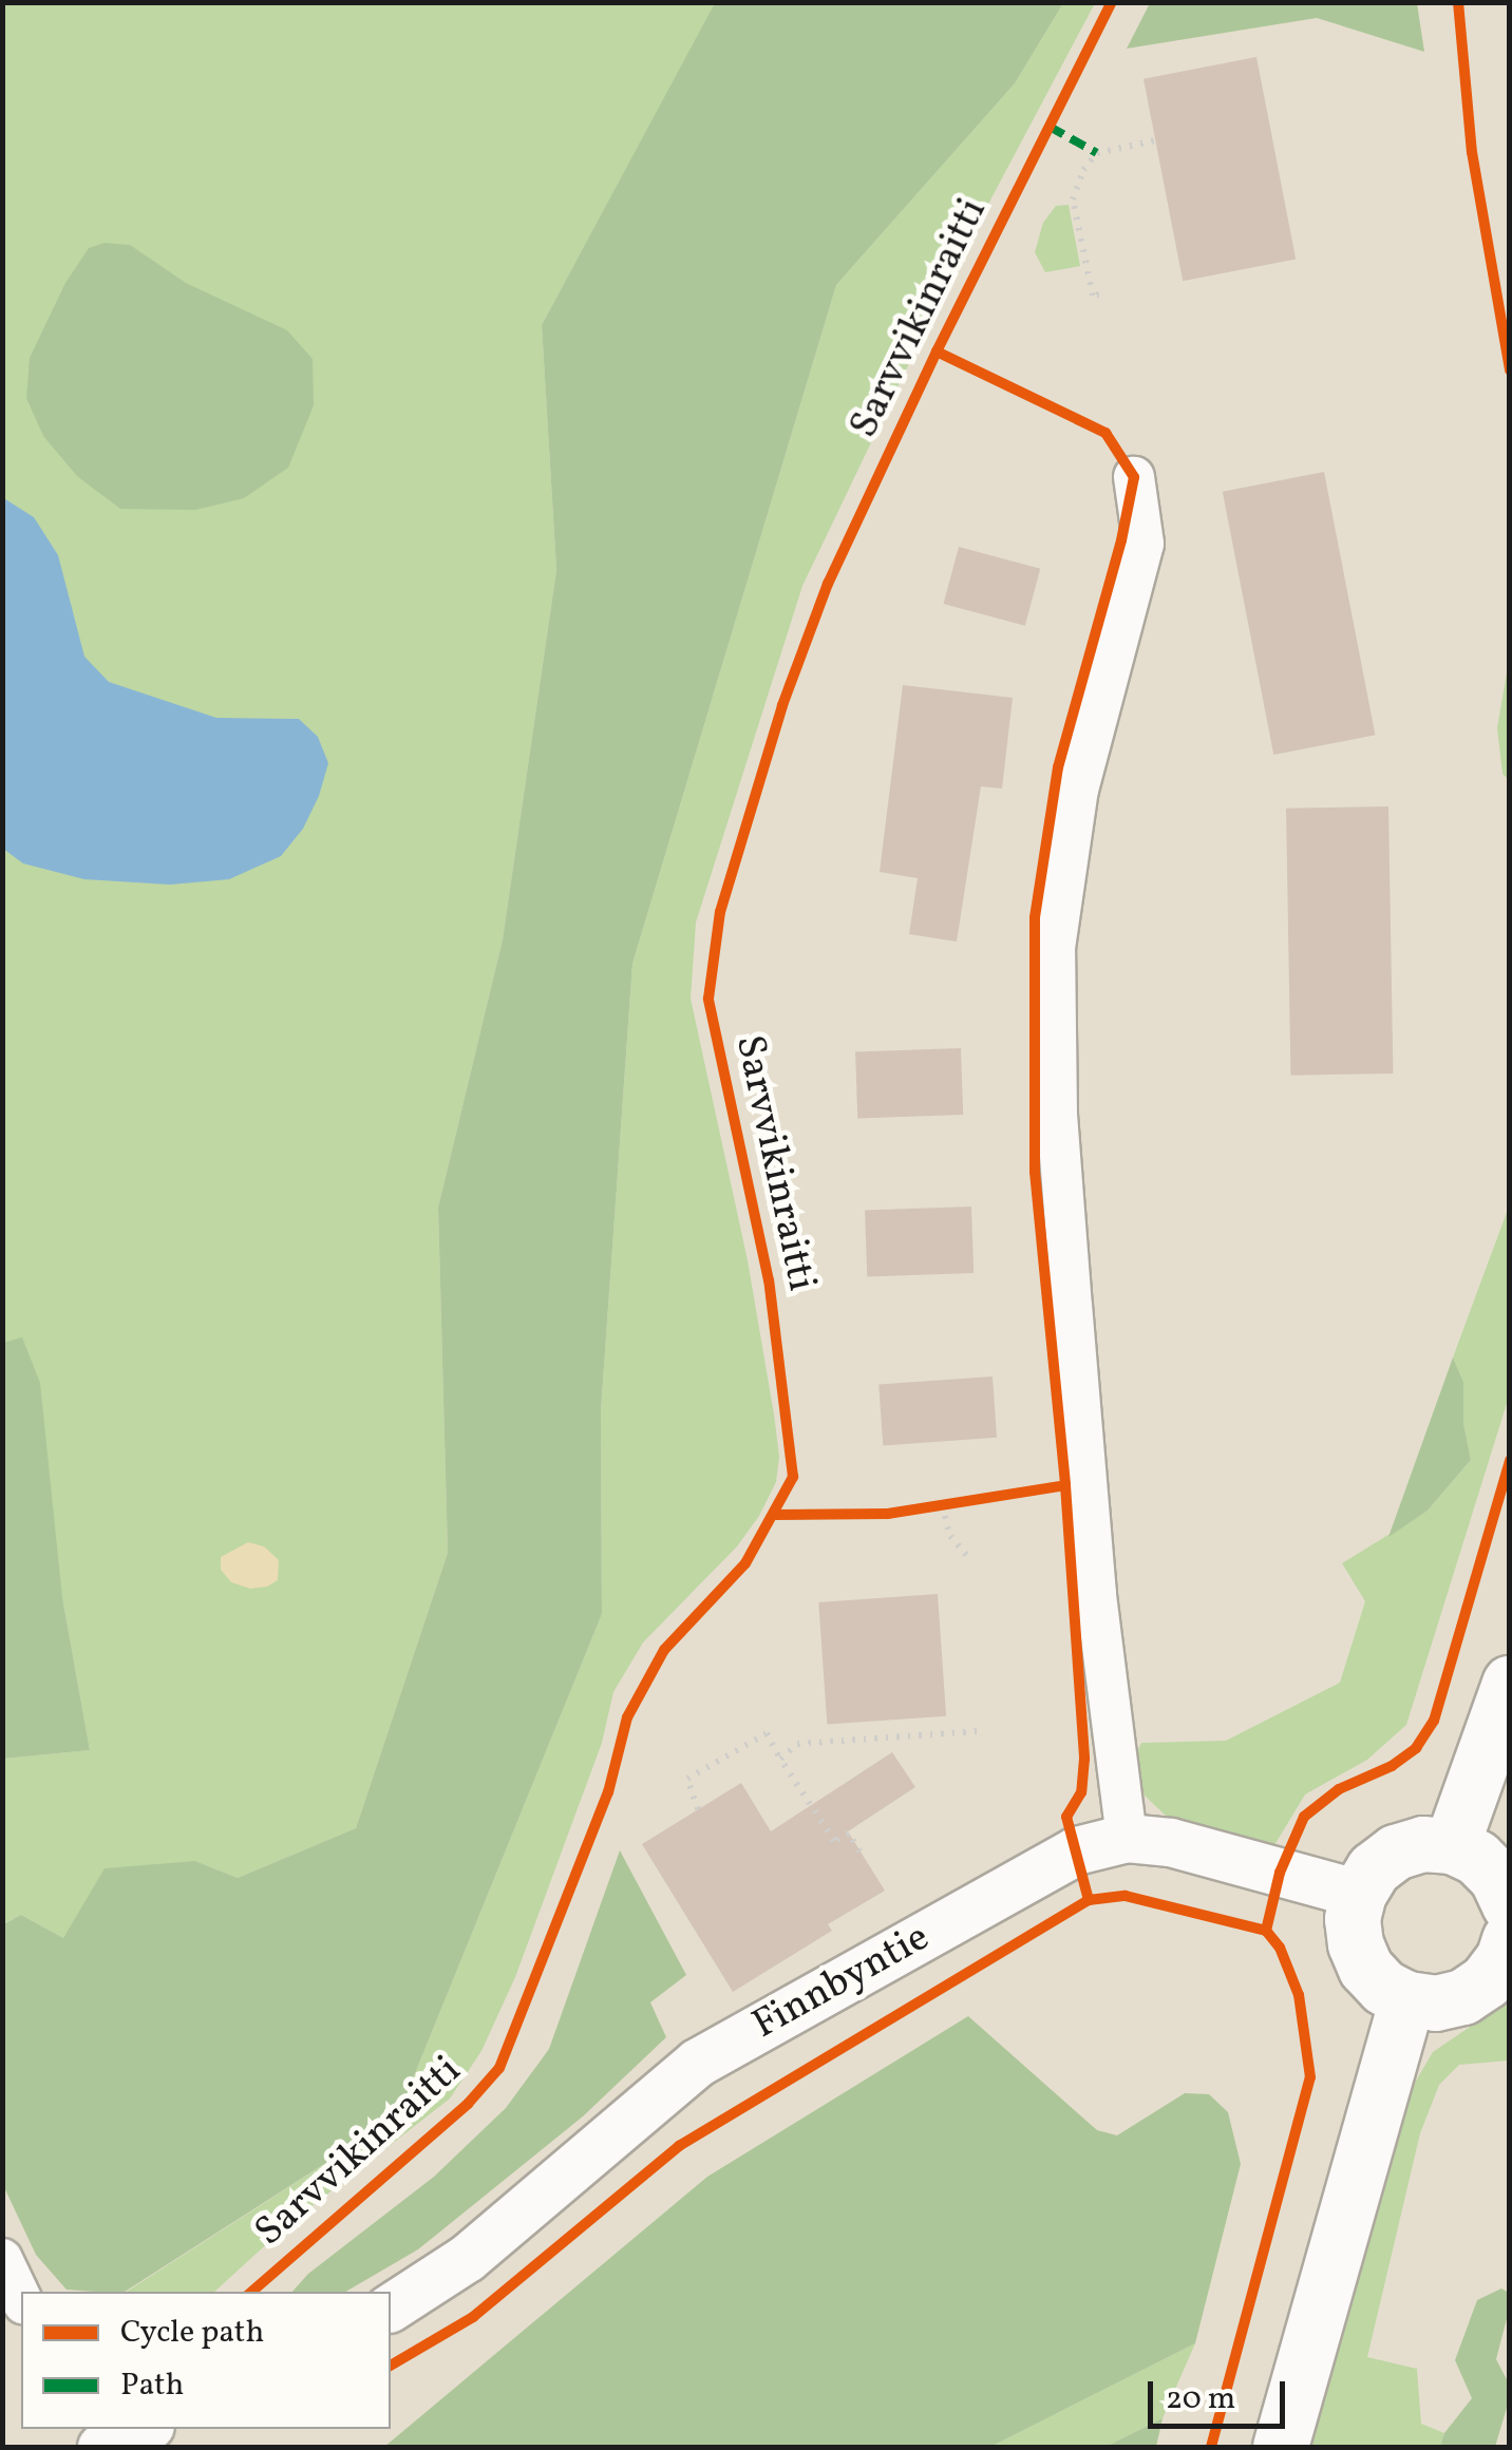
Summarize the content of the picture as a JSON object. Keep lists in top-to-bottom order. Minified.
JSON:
{"streets":{"street":["Finnbyntie"],"cycle path":["Sarvvikinraitti"]},"legend":["Cycle path","Path"],"scale_bar":"20 m"}
